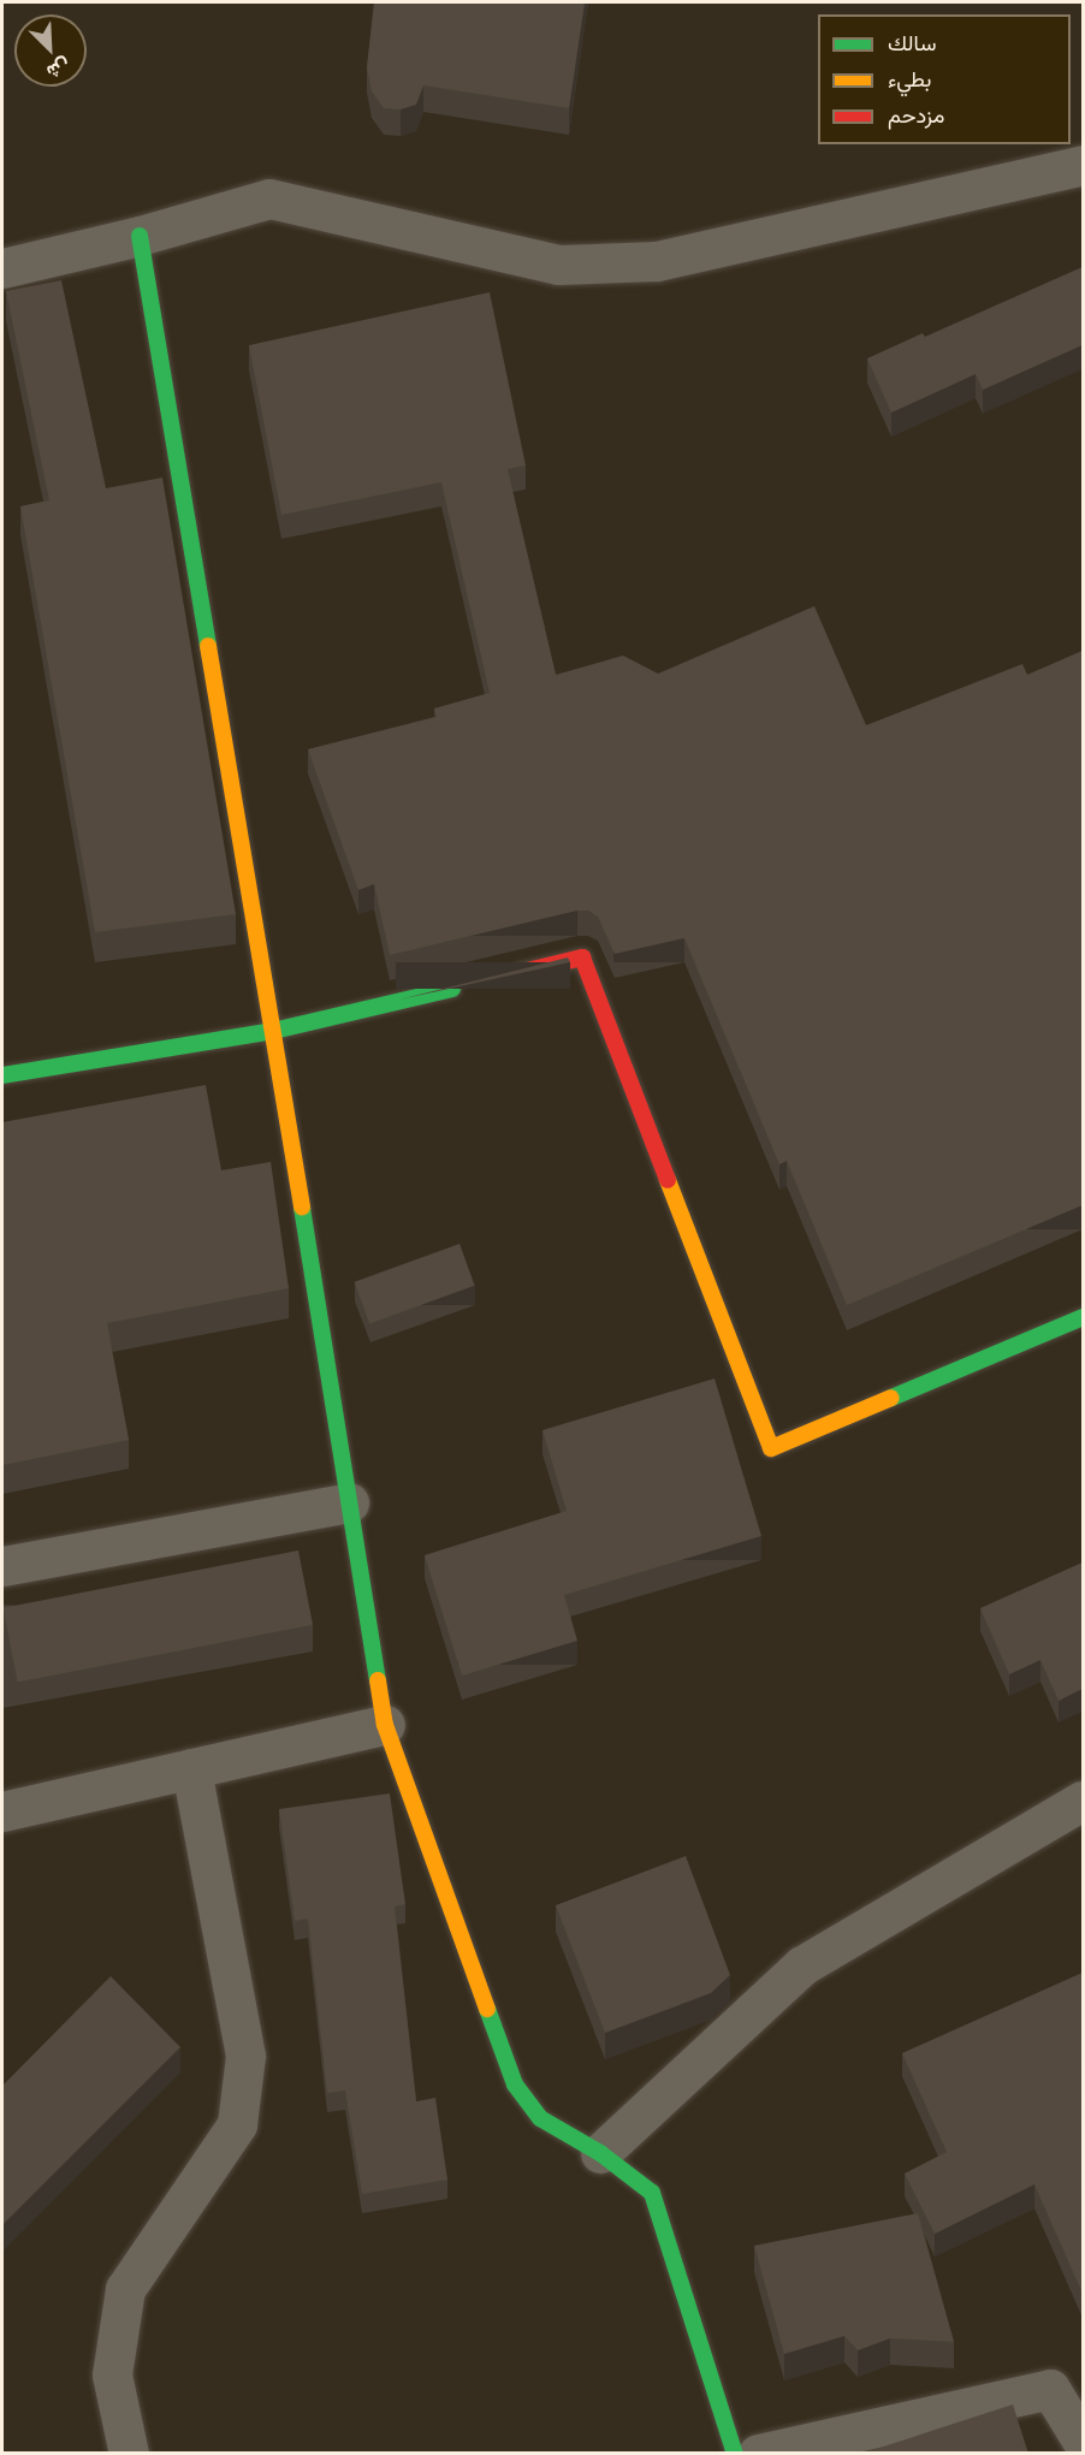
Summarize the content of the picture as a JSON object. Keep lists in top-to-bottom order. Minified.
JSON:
{"legend":["سالك","بطيء","مزدحم"],"north":"bottom right"}
